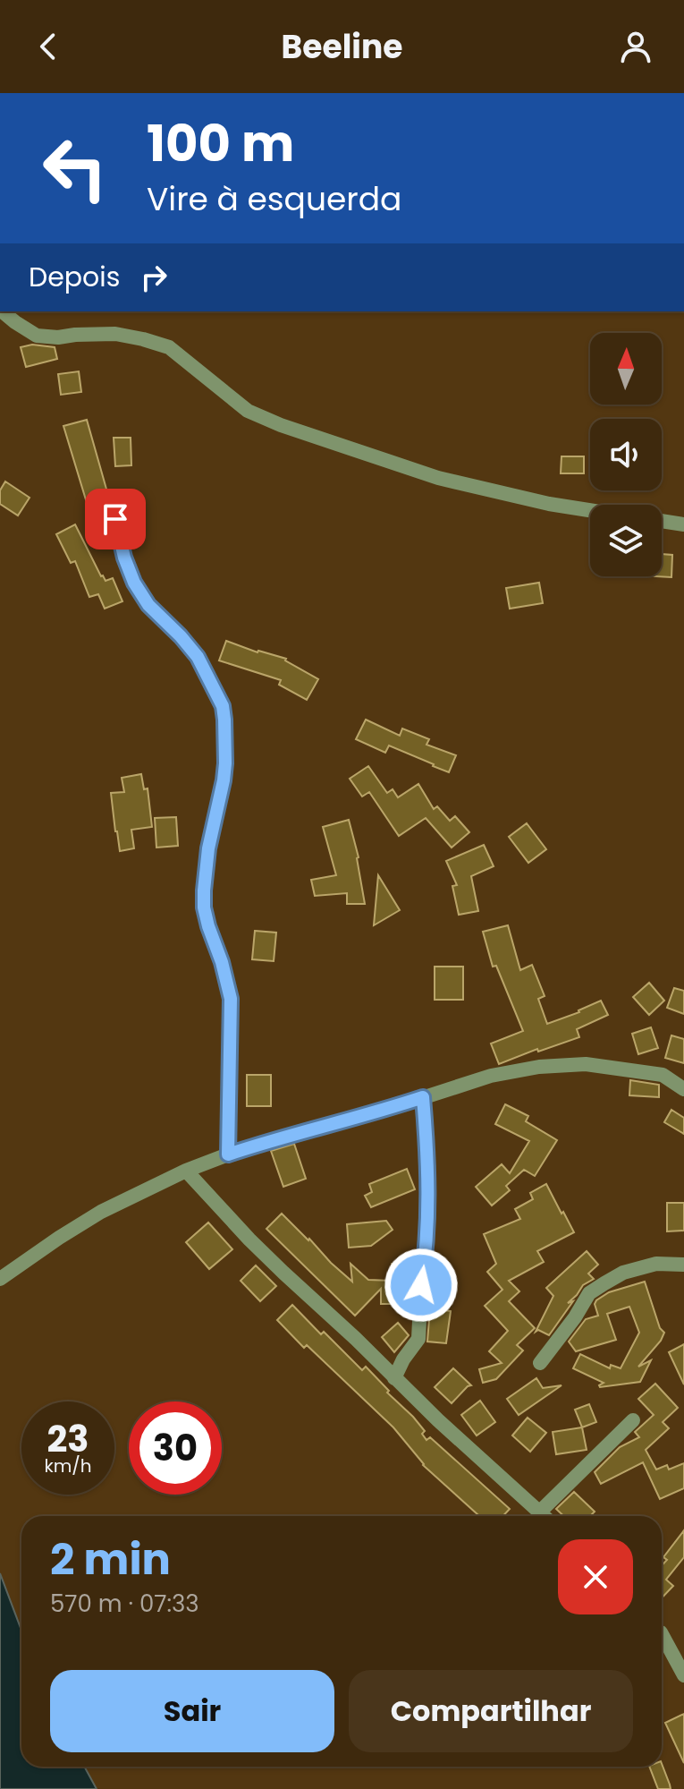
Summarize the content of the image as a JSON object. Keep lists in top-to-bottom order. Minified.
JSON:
{"north":"top","page":{"header":"Beeline","turn":["100 m","Vire à esquerda"],"then":"Depois","speed":"23 km/h","limit":"30","heading":["2 min","570 m · 07:33"],"buttons":["Sair","Compartilhar"]}}
